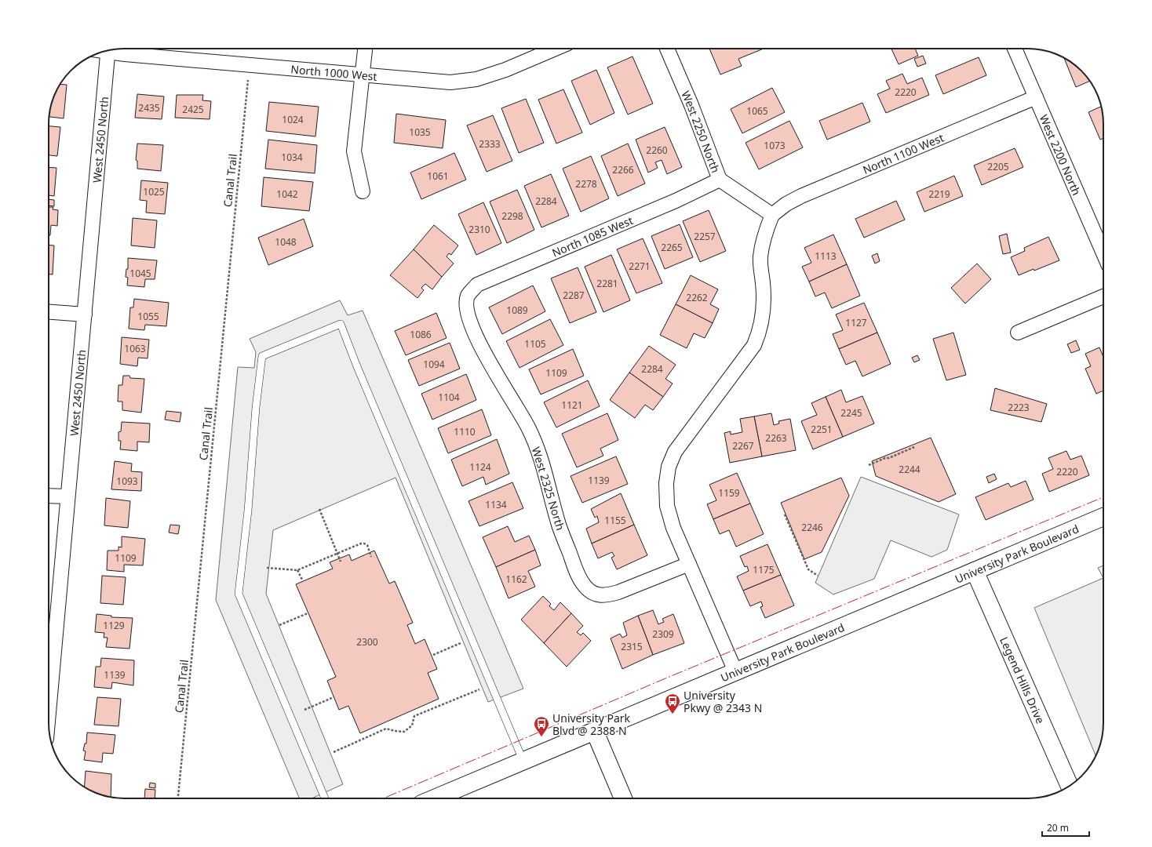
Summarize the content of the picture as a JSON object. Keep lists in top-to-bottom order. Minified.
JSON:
{"streets":{"street":["North 1000 West","West 2250 North","West 2450 North","North 1100 West","West 2200 North","North 1085 West","West 2325 North","University Park Boulevard","Legend Hills Drive"],"path":["Canal Trail"]},"crossings":[["North 1000 West","Canal Trail"],["West 2250 North","North 1100 West"],["West 2250 North","North 1085 West"],["North 1100 West","West 2200 North"],["North 1085 West","West 2325 North"],["University Park Boulevard","Legend Hills Drive"]],"places":{"bus stop":["University Pkwy @ 2343 N","University Park Blvd @ 2388 N"]},"house_numbers":["2220","2435","2425","1065","1024","1035","2333","1073","2260","1034","2205","2266","1061","2278","1025","1042","2219","2284","2298","2310","2257","1048","2265","1113","2271","1045","2281","2287","2262","1089","1055","1127","1086","1105","1063","1094","2284","1109","1104","1121","2223","2245","2251","1110","2263","2267","1124","2244","2220","1139","1093","1159","1134","1155","2246","1109","1175","1162","1129","2309","2300","2315","1139"],"scale_bar":"20 m"}
